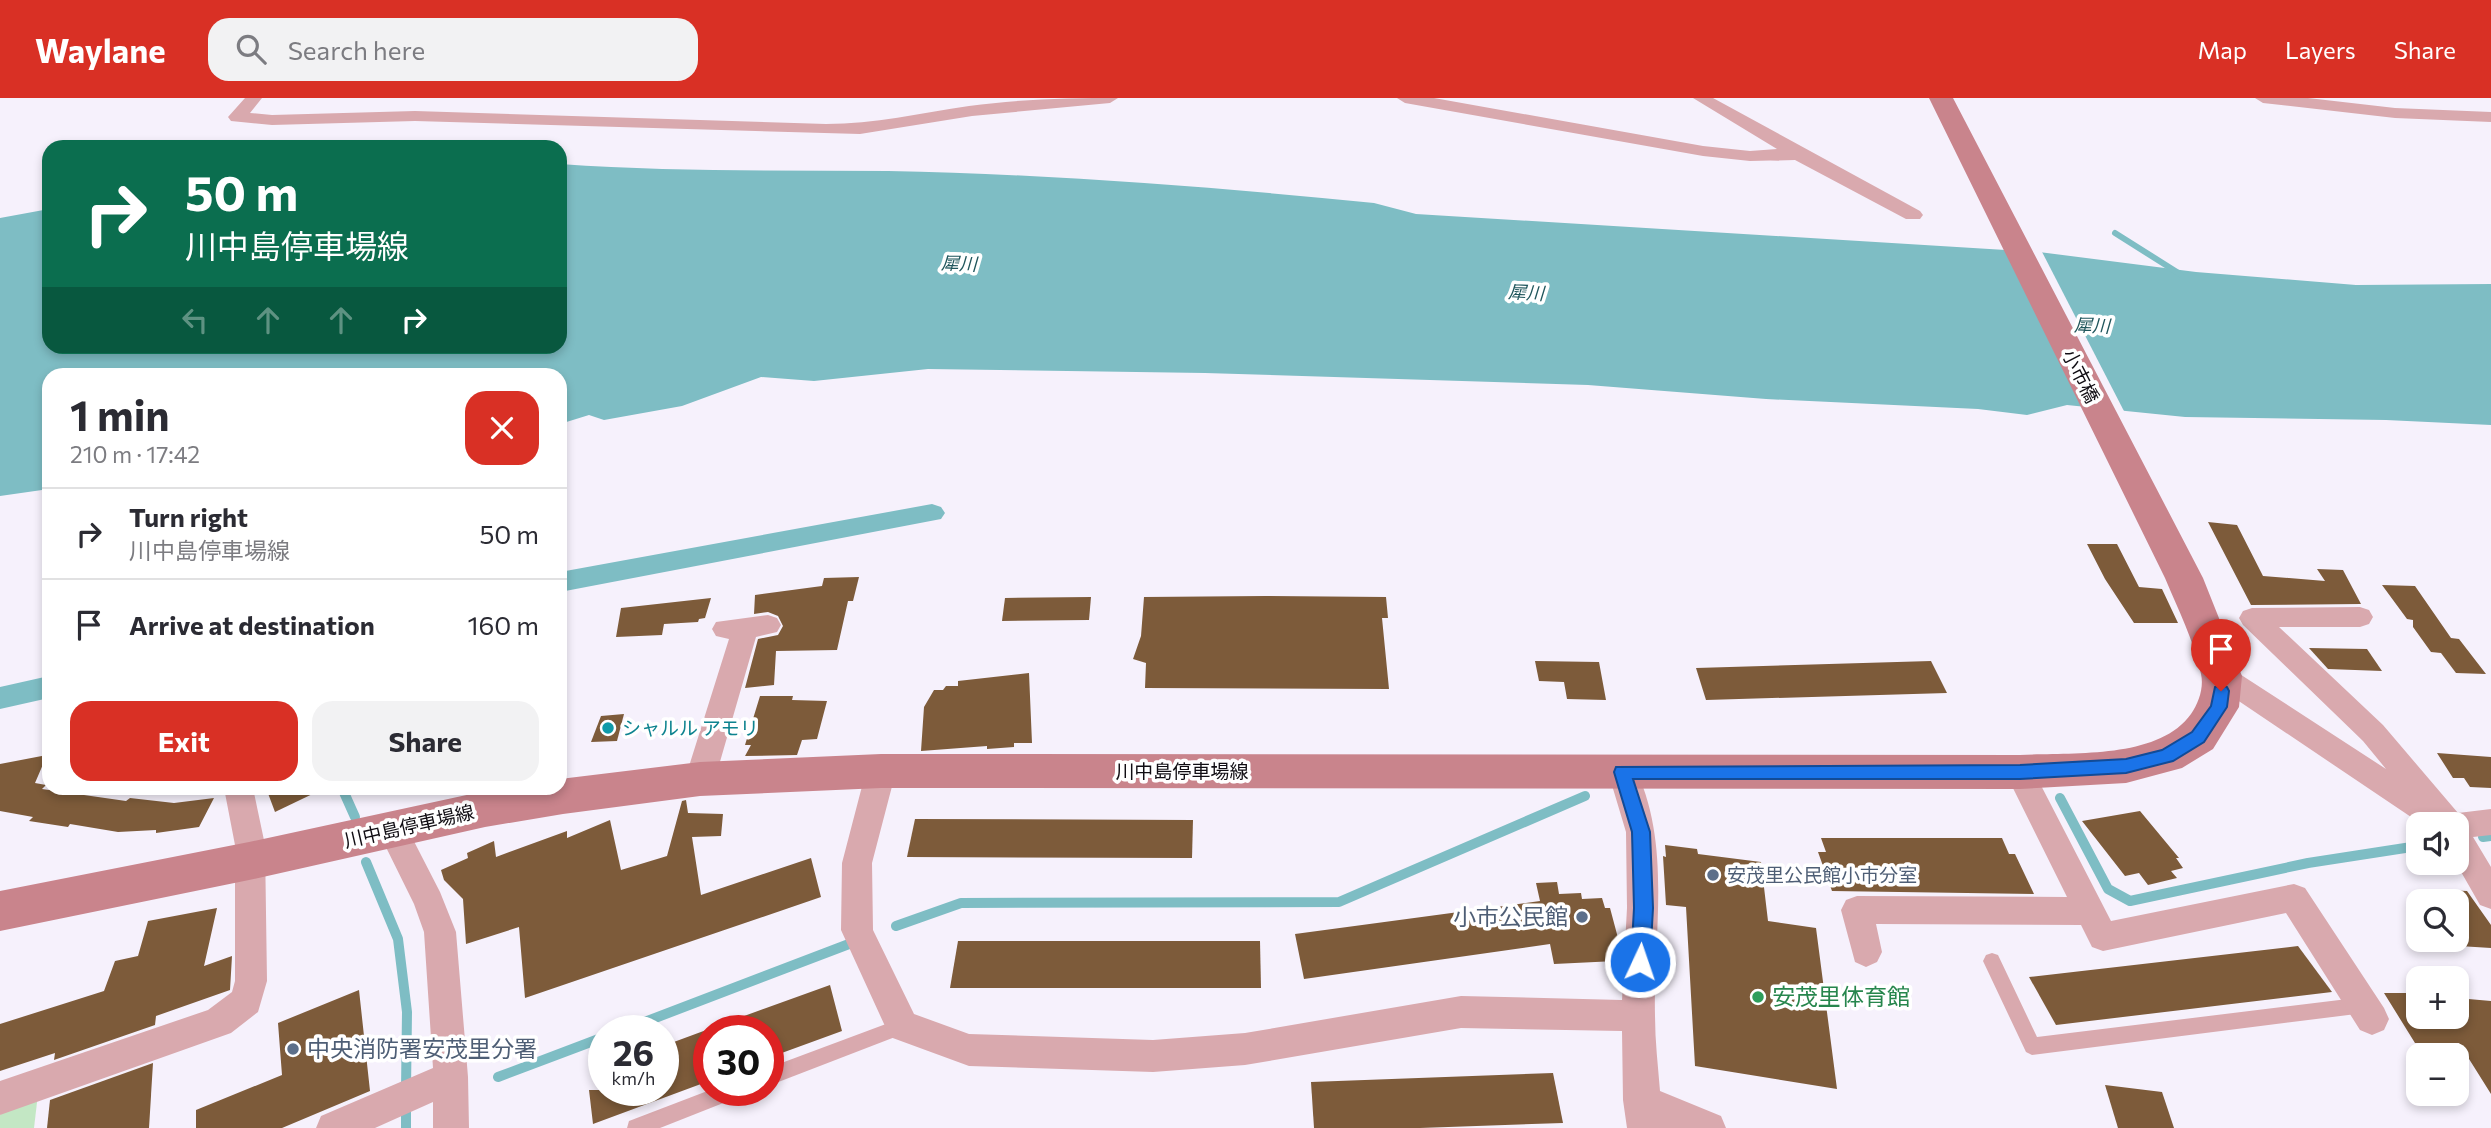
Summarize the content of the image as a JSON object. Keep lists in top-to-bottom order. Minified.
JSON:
{"streets":{"main road":["小市橋","川中島停車場線"]},"crossings":[["小市橋","川中島停車場線"]],"water":["犀川"],"places":["シャルル アモリ","安茂里公民館小市分室","小市公民館","安茂里体育館","中央消防署安茂里分署"],"page":{"header":"Waylane","search":"Search here","nav":["Map","Layers","Share"],"turn":["50 m","川中島停車場線"],"heading":["1 min","210 m · 17:42"],"list":[{"name":"Turn right","note":"川中島停車場線","value":"50 m"},{"name":"Arrive at destination","value":"160 m"}],"buttons":["Exit","Share"],"map_buttons":["+","−"],"speed":"26 km/h","limit":"30"}}
